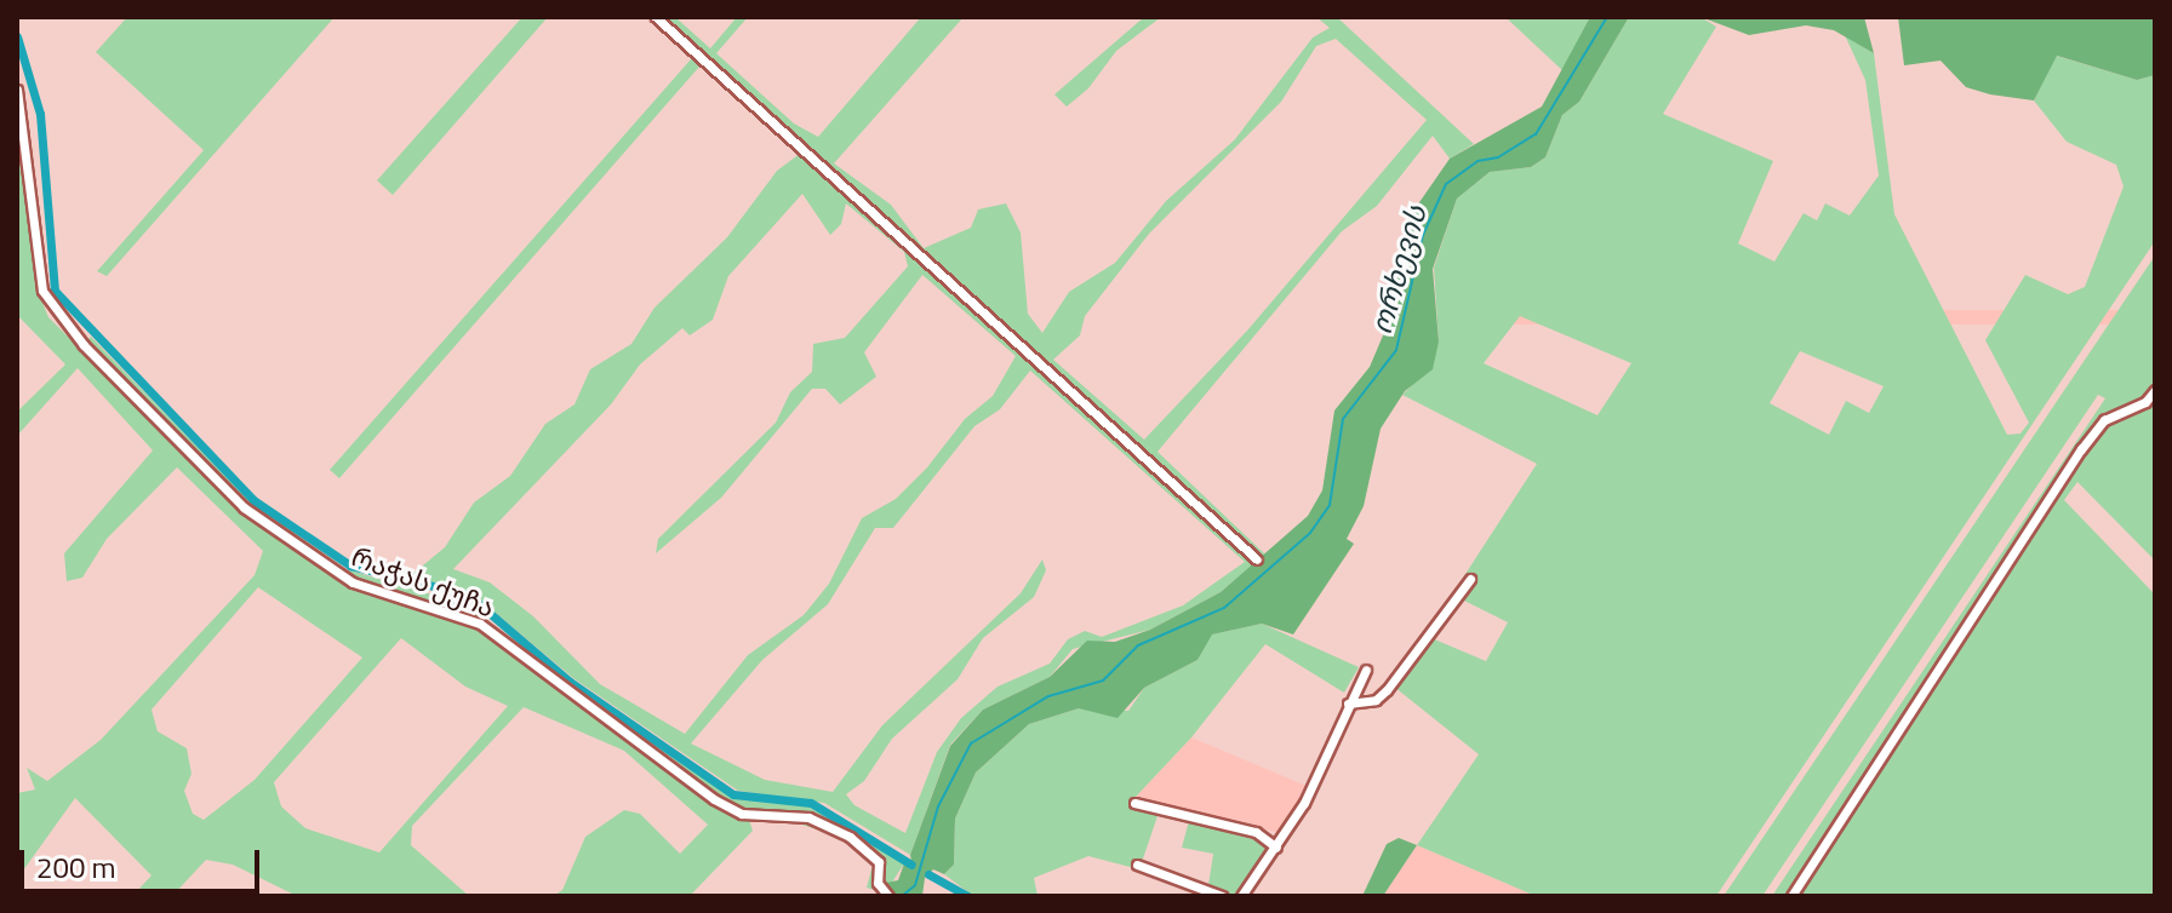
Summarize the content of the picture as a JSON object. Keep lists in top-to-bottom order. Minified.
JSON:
{"streets":{"street":["რაჭას ქუჩა"]},"water":["ორხევის"],"scale_bar":"200 m"}
